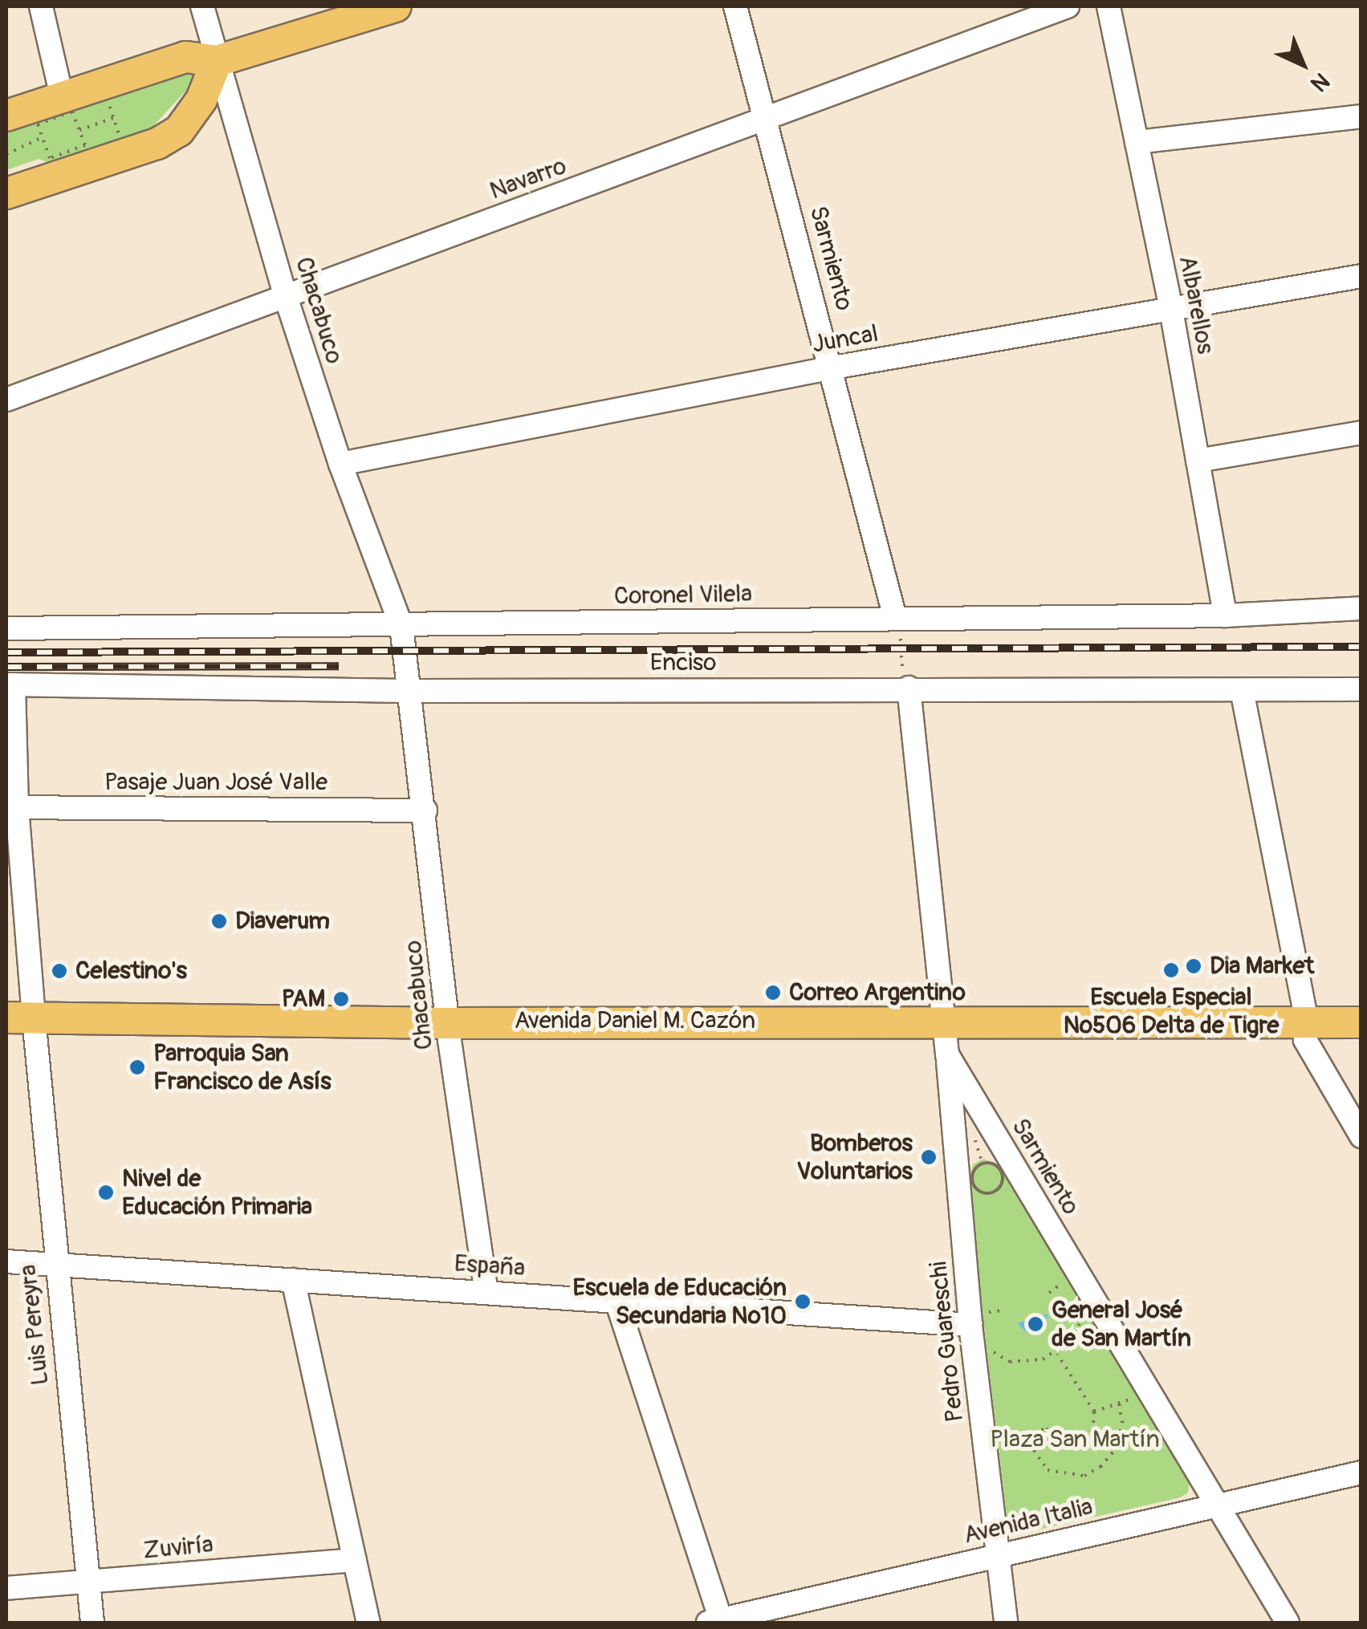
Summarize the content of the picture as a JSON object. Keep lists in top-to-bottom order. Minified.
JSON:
{"streets":{"main road":["Avenida Daniel M. Cazón"],"street":["Navarro","Sarmiento","Albarellos","Chacabuco","Juncal","Coronel Vilela","Enciso","Pasaje Juan José Valle","España","Luis Pereyra","Pedro Guareschi","Avenida Italia","Zuviría"]},"crossings":[["Navarro","Sarmiento"],["Navarro","Chacabuco"],["Sarmiento","Juncal"],["Sarmiento","Coronel Vilela"],["Sarmiento","Enciso"],["Sarmiento","Avenida Daniel M. Cazón"],["Sarmiento","Pedro Guareschi"],["Sarmiento","Avenida Italia"],["Albarellos","Juncal"],["Albarellos","Coronel Vilela"],["Chacabuco","Juncal"],["Chacabuco","Coronel Vilela"],["Chacabuco","Enciso"],["Chacabuco","Pasaje Juan José Valle"],["Chacabuco","Avenida Daniel M. Cazón"],["Chacabuco","España"],["Enciso","Luis Pereyra"],["Pasaje Juan José Valle","Luis Pereyra"],["Avenida Daniel M. Cazón","Luis Pereyra"],["Avenida Daniel M. Cazón","Pedro Guareschi"],["España","Luis Pereyra"],["España","Pedro Guareschi"],["Luis Pereyra","Zuviría"],["Pedro Guareschi","Avenida Italia"]],"parks":["Plaza San Martín"],"places":["Diaverum","Dia Market","Escuela Especial Nº506 Delta de Tigre","Celestino's","Correo Argentino","PAM","Parroquia San Francisco de Asís","Bomberos Voluntarios","Nivel de Educación Primaria","Escuela de Educación Secundaria Nº10","General José de San Martín"],"north":"bottom right"}
